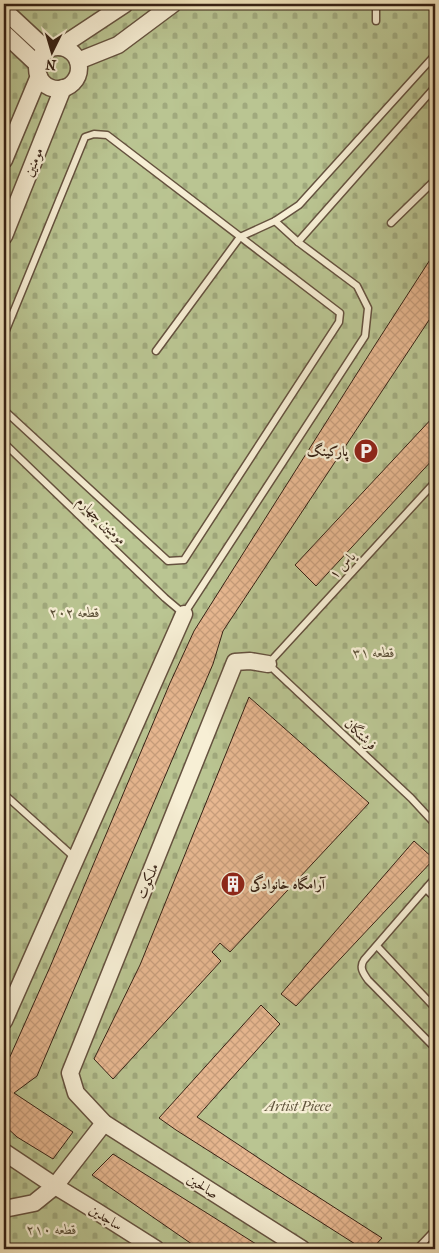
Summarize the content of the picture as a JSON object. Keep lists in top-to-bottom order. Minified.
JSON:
{"streets":{"street":["مومنین","ملکوت","صالحین","ساجدین"],"lane":["مومنین چهارم","یاس ۱","فرشتگان"]},"crossings":[["یاس ۱","فرشتگان"],["یاس ۱","ملکوت"],["فرشتگان","ملکوت"],["ملکوت","صالحین"]],"parks":["قطعه ۲۰۲","قطعه ۳۱","Artist Piece","قطعه ۲۱۰"],"places":{"parking":["پارکینگ"],"building":["آرامگاه خانوادگی"]},"north":"bottom"}
